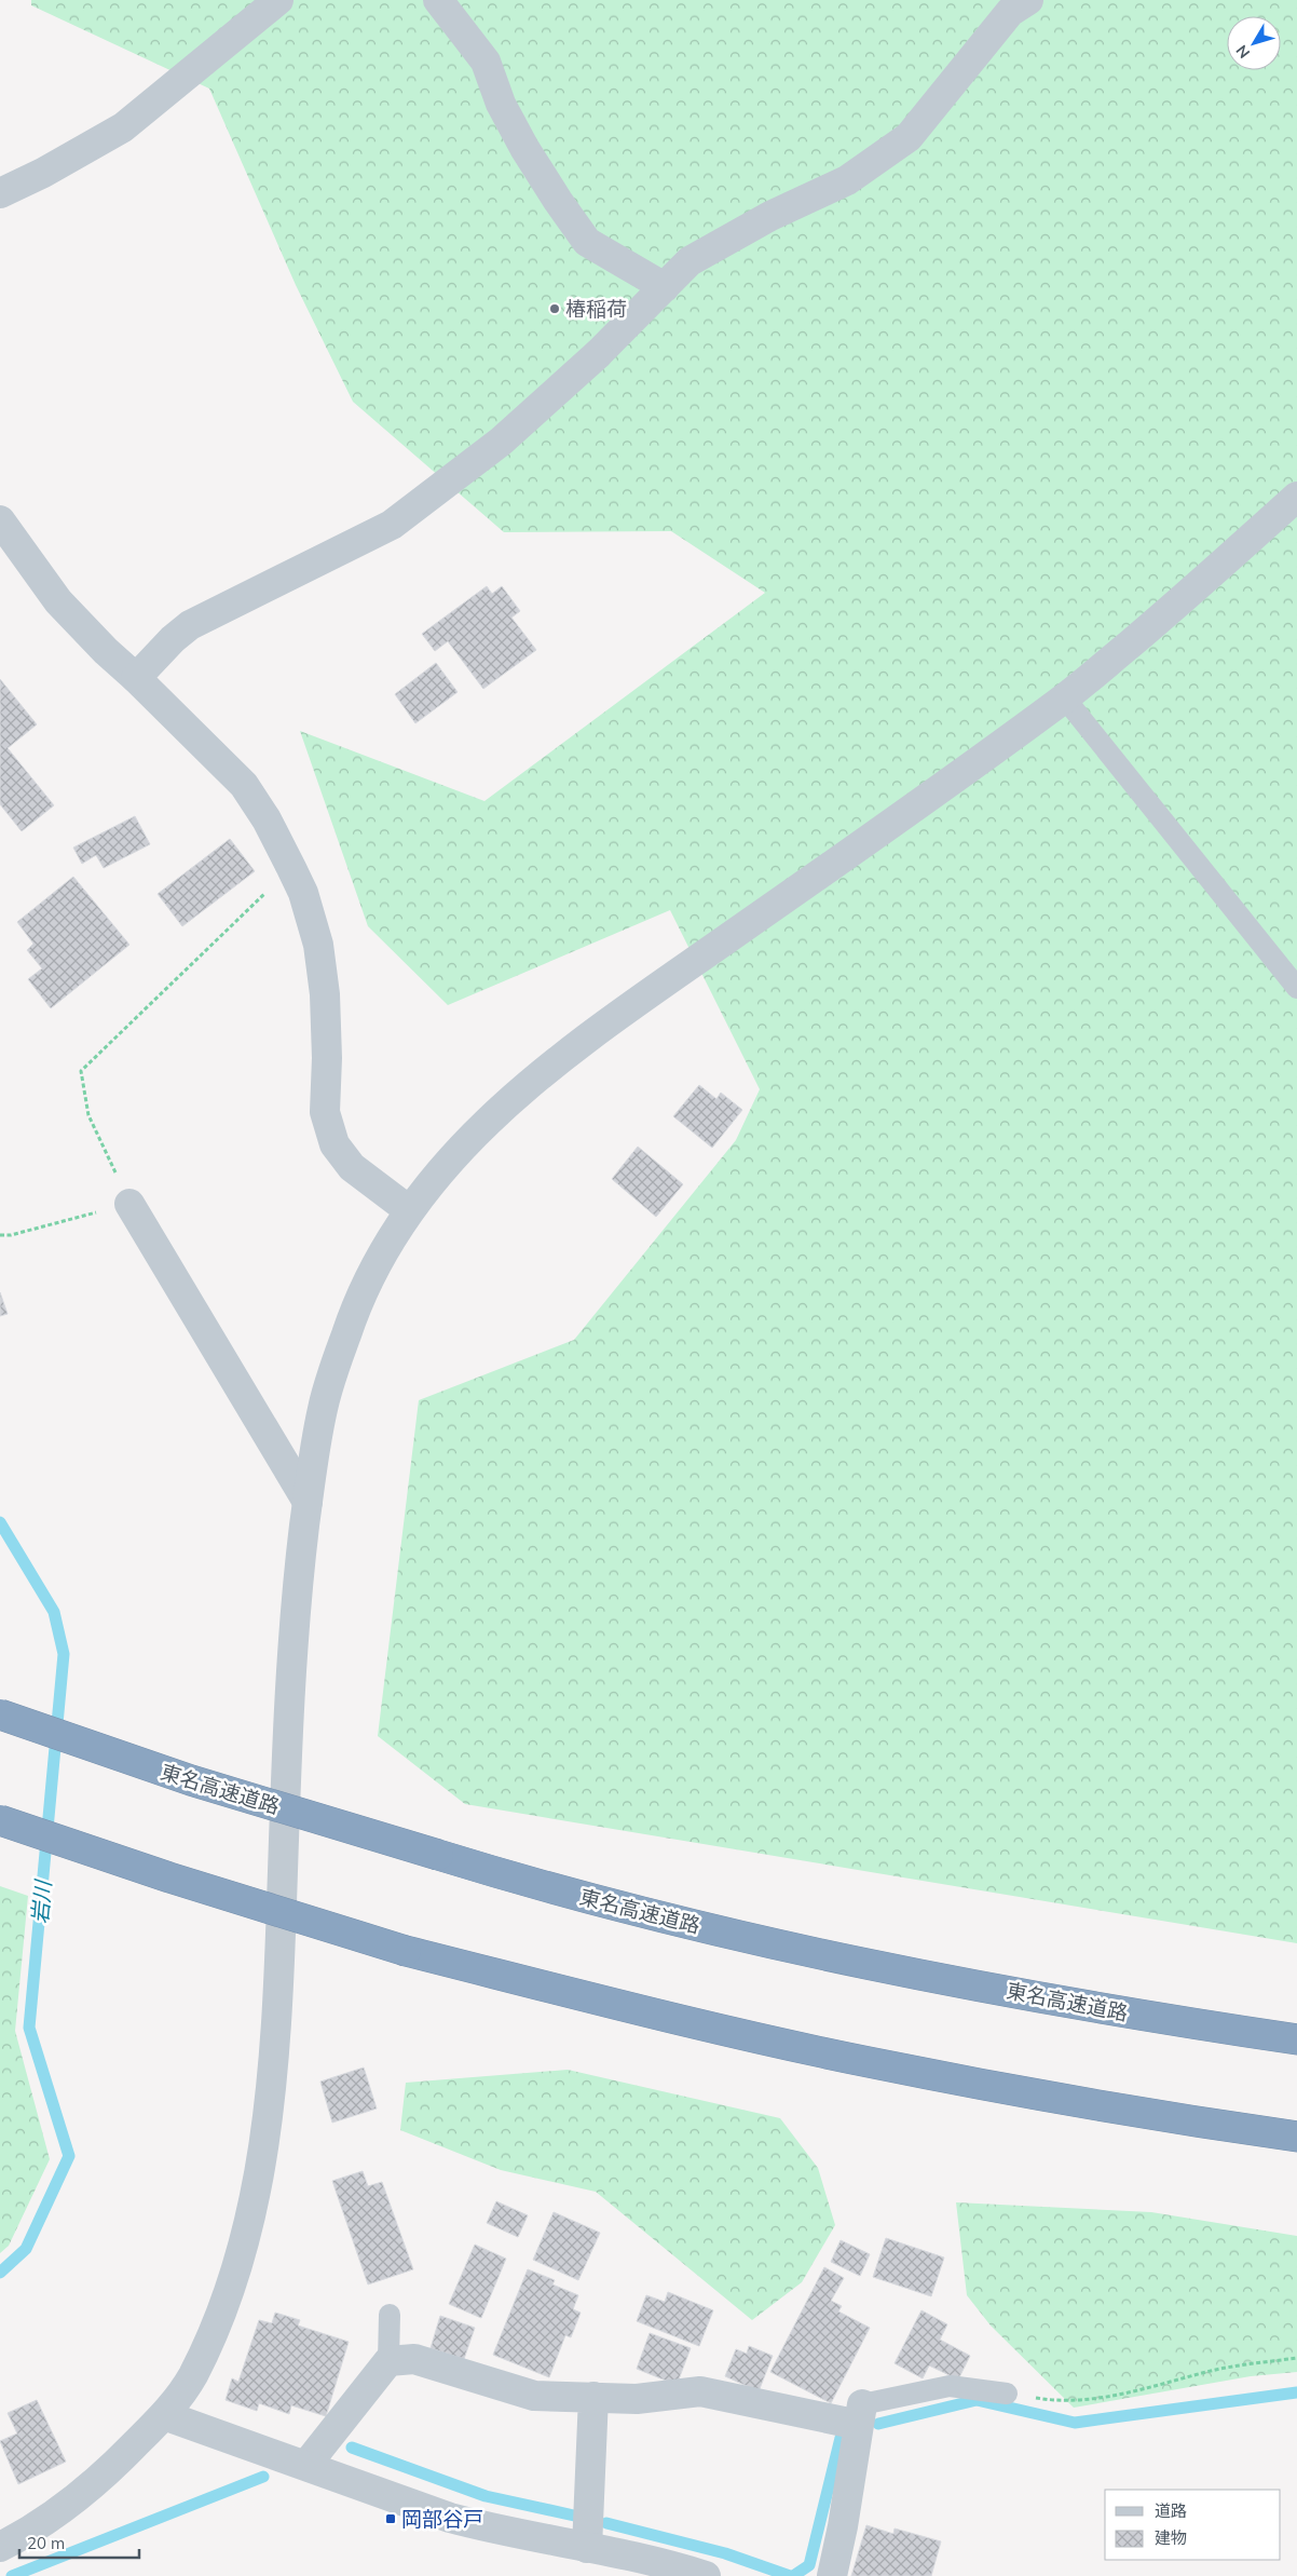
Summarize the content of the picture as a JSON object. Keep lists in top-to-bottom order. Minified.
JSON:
{"streets":{"highway":["東名高速道路"]},"water":["岩川"],"places":{"other":["椿稲荷"],"transit":["岡部谷戸"]},"legend":["道路","建物"],"scale_bar":"20 m","north":"bottom left"}
